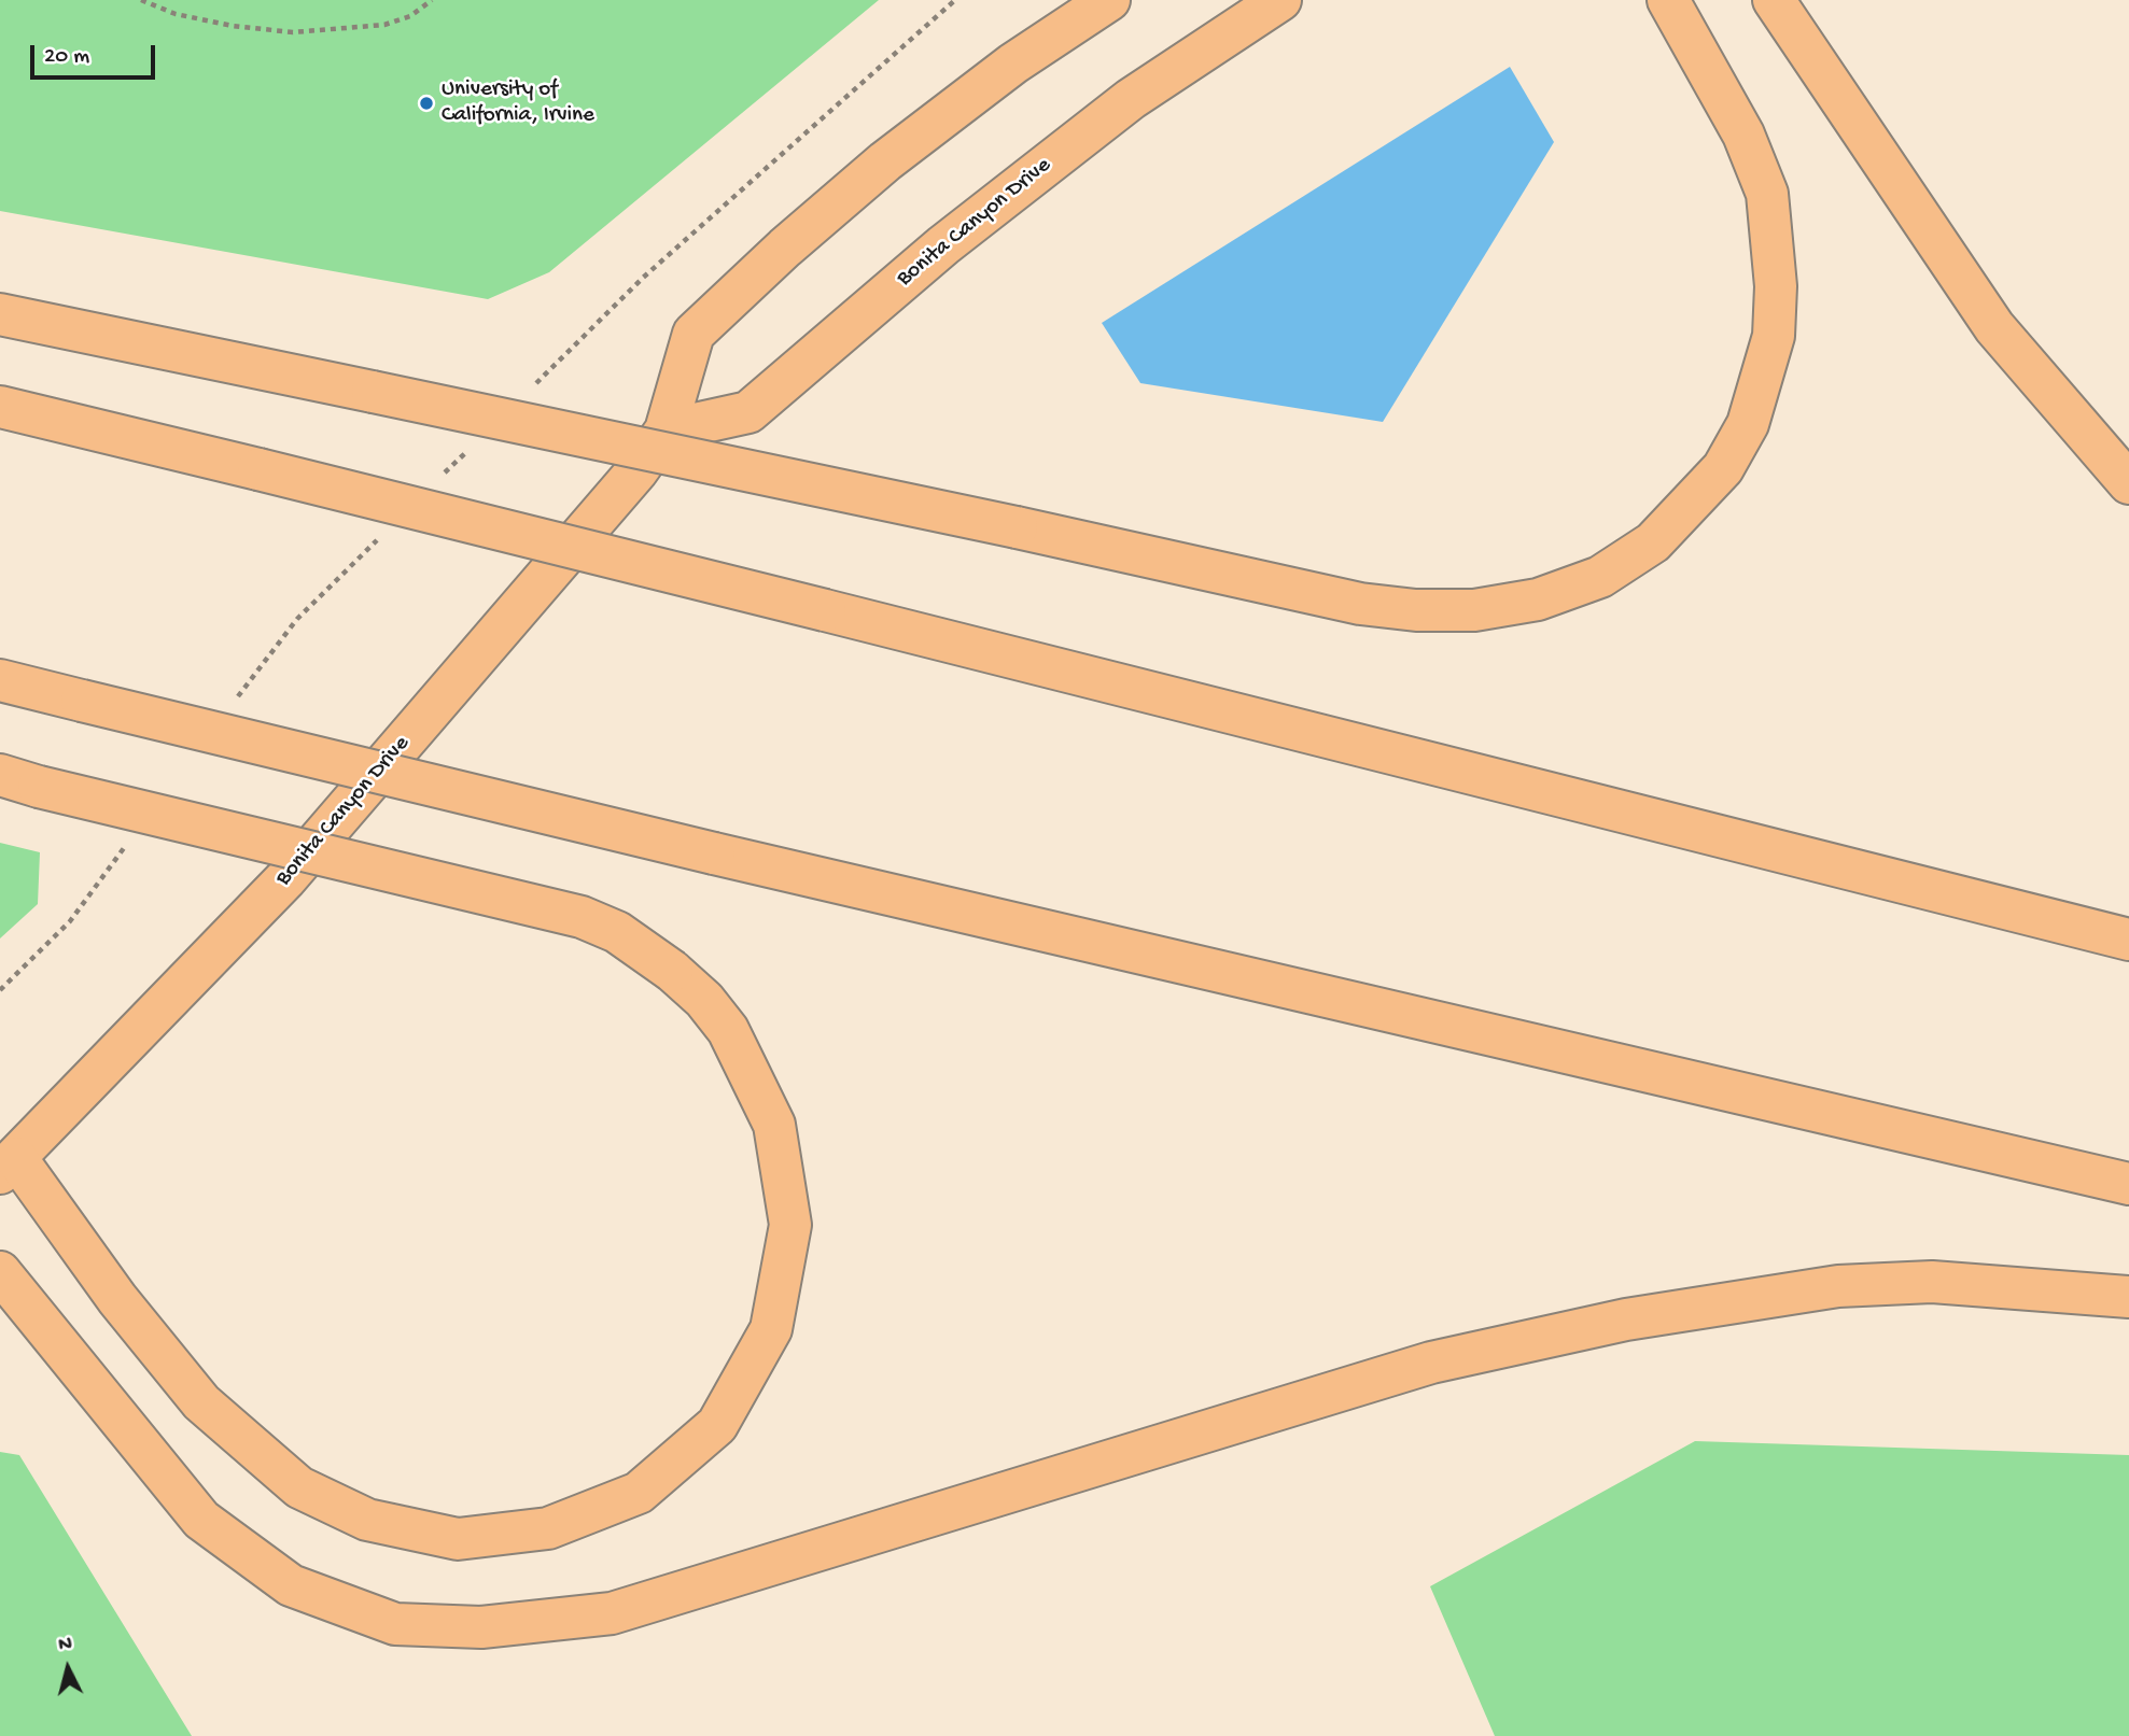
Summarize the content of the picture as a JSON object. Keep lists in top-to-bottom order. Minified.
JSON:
{"streets":{"main road":["Bonita Canyon Drive"]},"places":["University of California, Irvine"],"scale_bar":"20 m","north":"top"}
